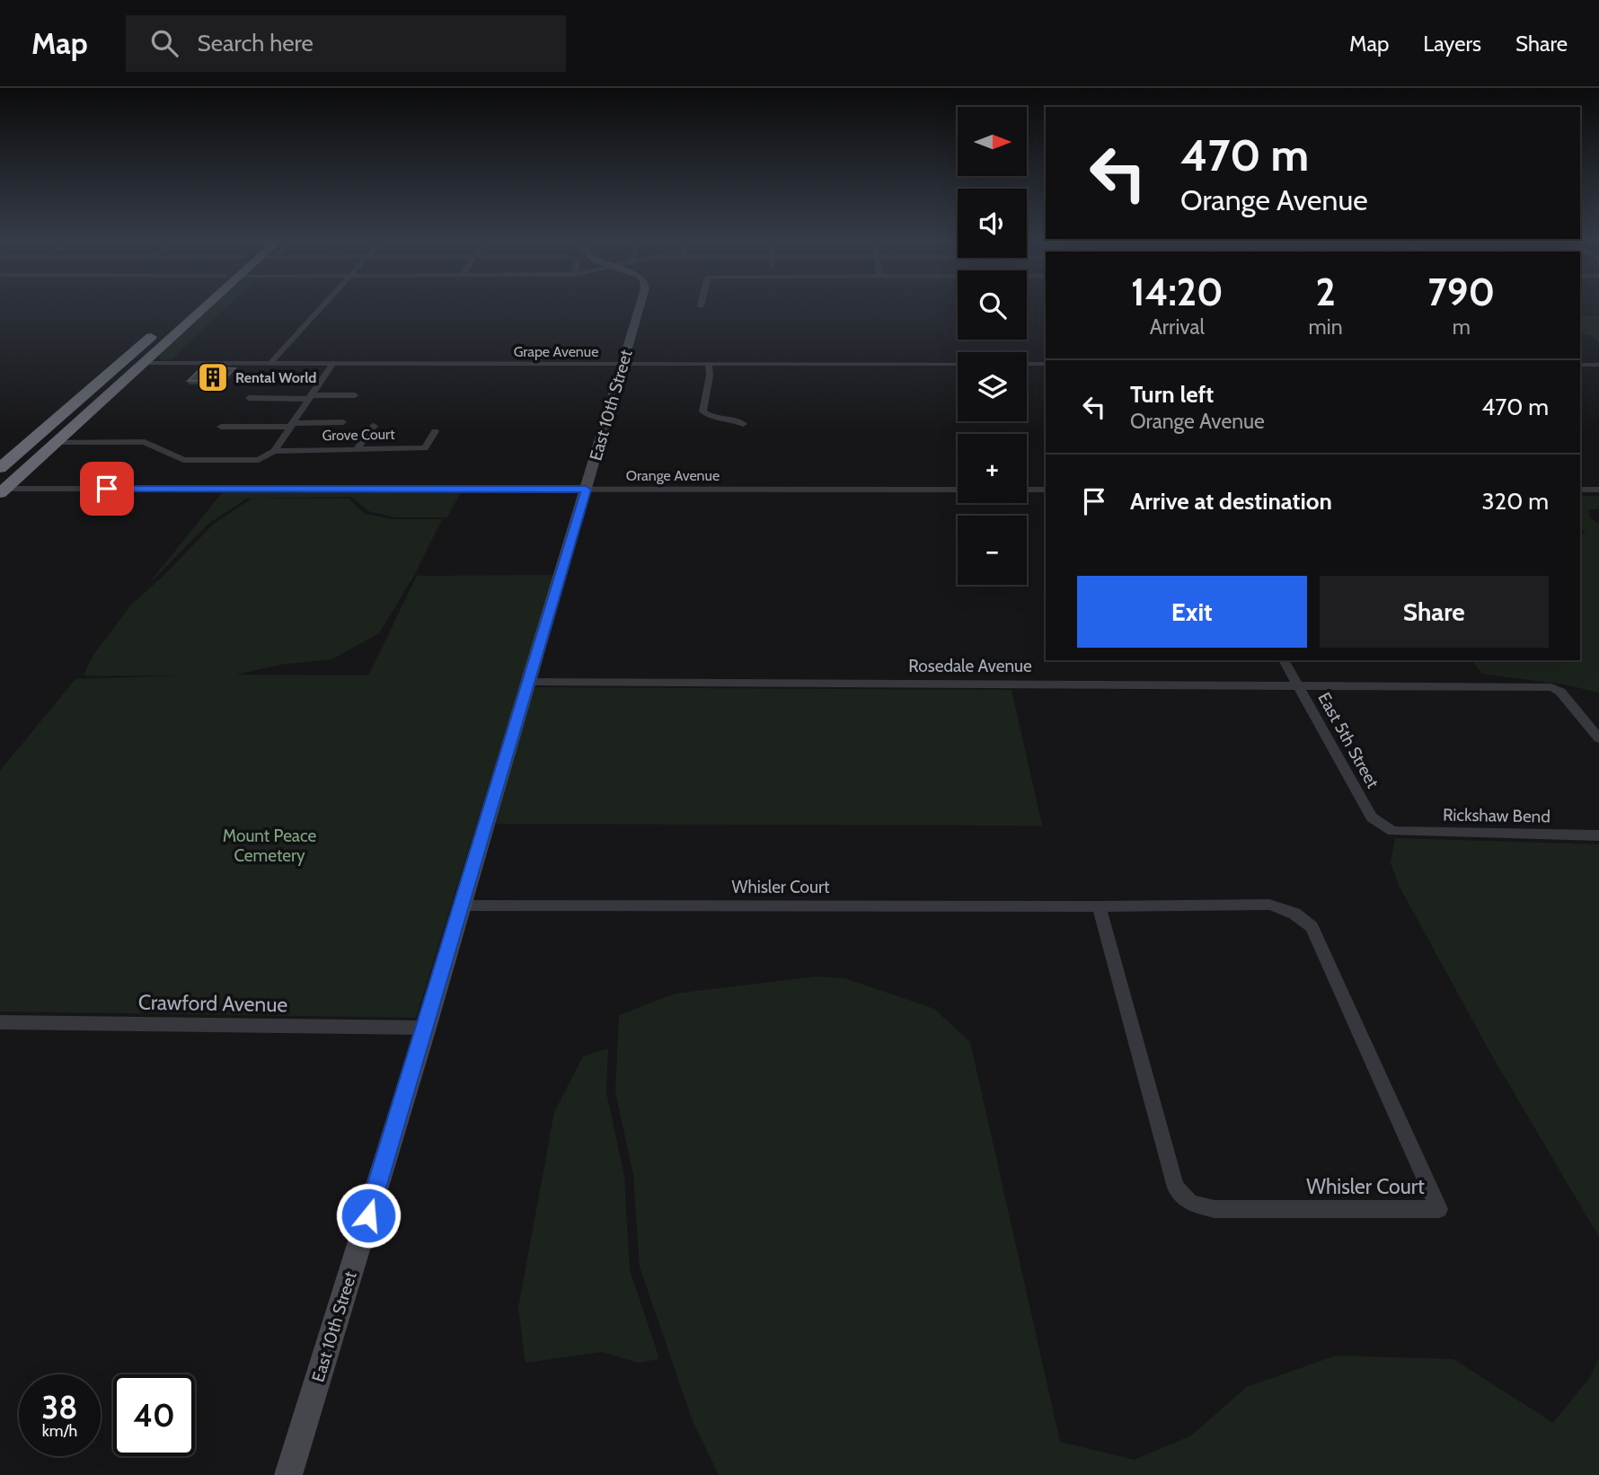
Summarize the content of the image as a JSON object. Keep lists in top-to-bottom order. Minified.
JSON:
{"streets":{"street":["Grape Avenue","East 10th Street","Grove Court","Orange Avenue","Rosedale Avenue","East 5th Street","Rickshaw Bend","Whisler Court","Crawford Avenue"]},"crossings":[["Grape Avenue","East 10th Street"],["East 10th Street","Orange Avenue"],["East 10th Street","Rosedale Avenue"],["East 10th Street","Whisler Court"],["East 10th Street","Crawford Avenue"],["Rosedale Avenue","East 5th Street"],["East 5th Street","Rickshaw Bend"]],"parks":["Mount Peace Cemetery"],"places":{"building":["Rental World"]},"north":"right","page":{"header":"Map","search":"Search here","nav":["Map","Layers","Share"],"map_buttons":["+","−"],"turn":["470 m","Orange Avenue"],"eta":["14:20","Arrival","2","min","790","m"],"list":[{"name":"Turn left","note":"Orange Avenue","value":"470 m"},{"name":"Arrive at destination","value":"320 m"}],"buttons":["Exit","Share"],"speed":"38 km/h","limit":"40"}}
